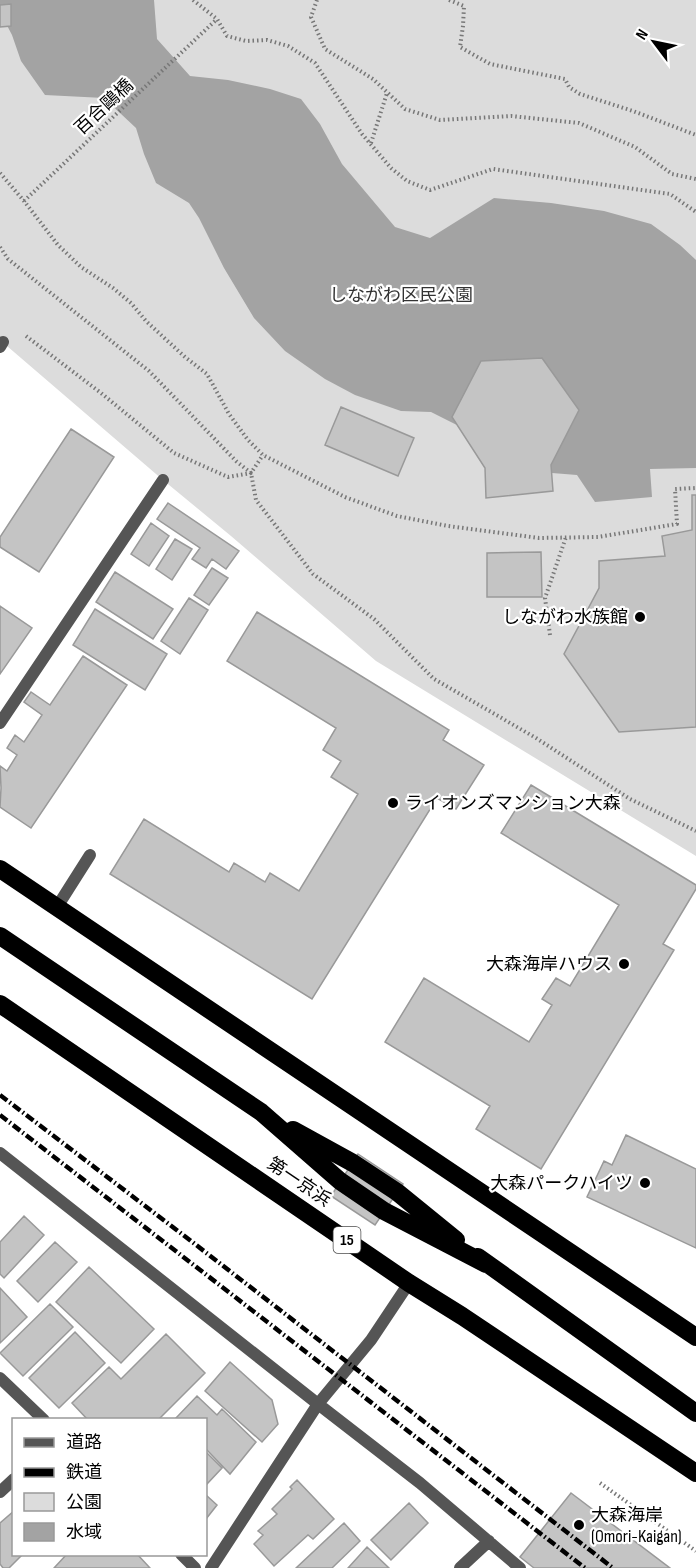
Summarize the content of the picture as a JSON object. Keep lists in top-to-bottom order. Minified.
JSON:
{"streets":{"highway":["第一京浜","15"],"path":["百合鷗橋"]},"parks":["しながわ区民公園"],"places":["しながわ水族館","ライオンズマンション大森","大森海岸ハウス","大森パークハイツ","大森海岸 (Omori-Kaigan)"],"legend":["道路","鉄道","公園","水域"],"north":"top left"}
